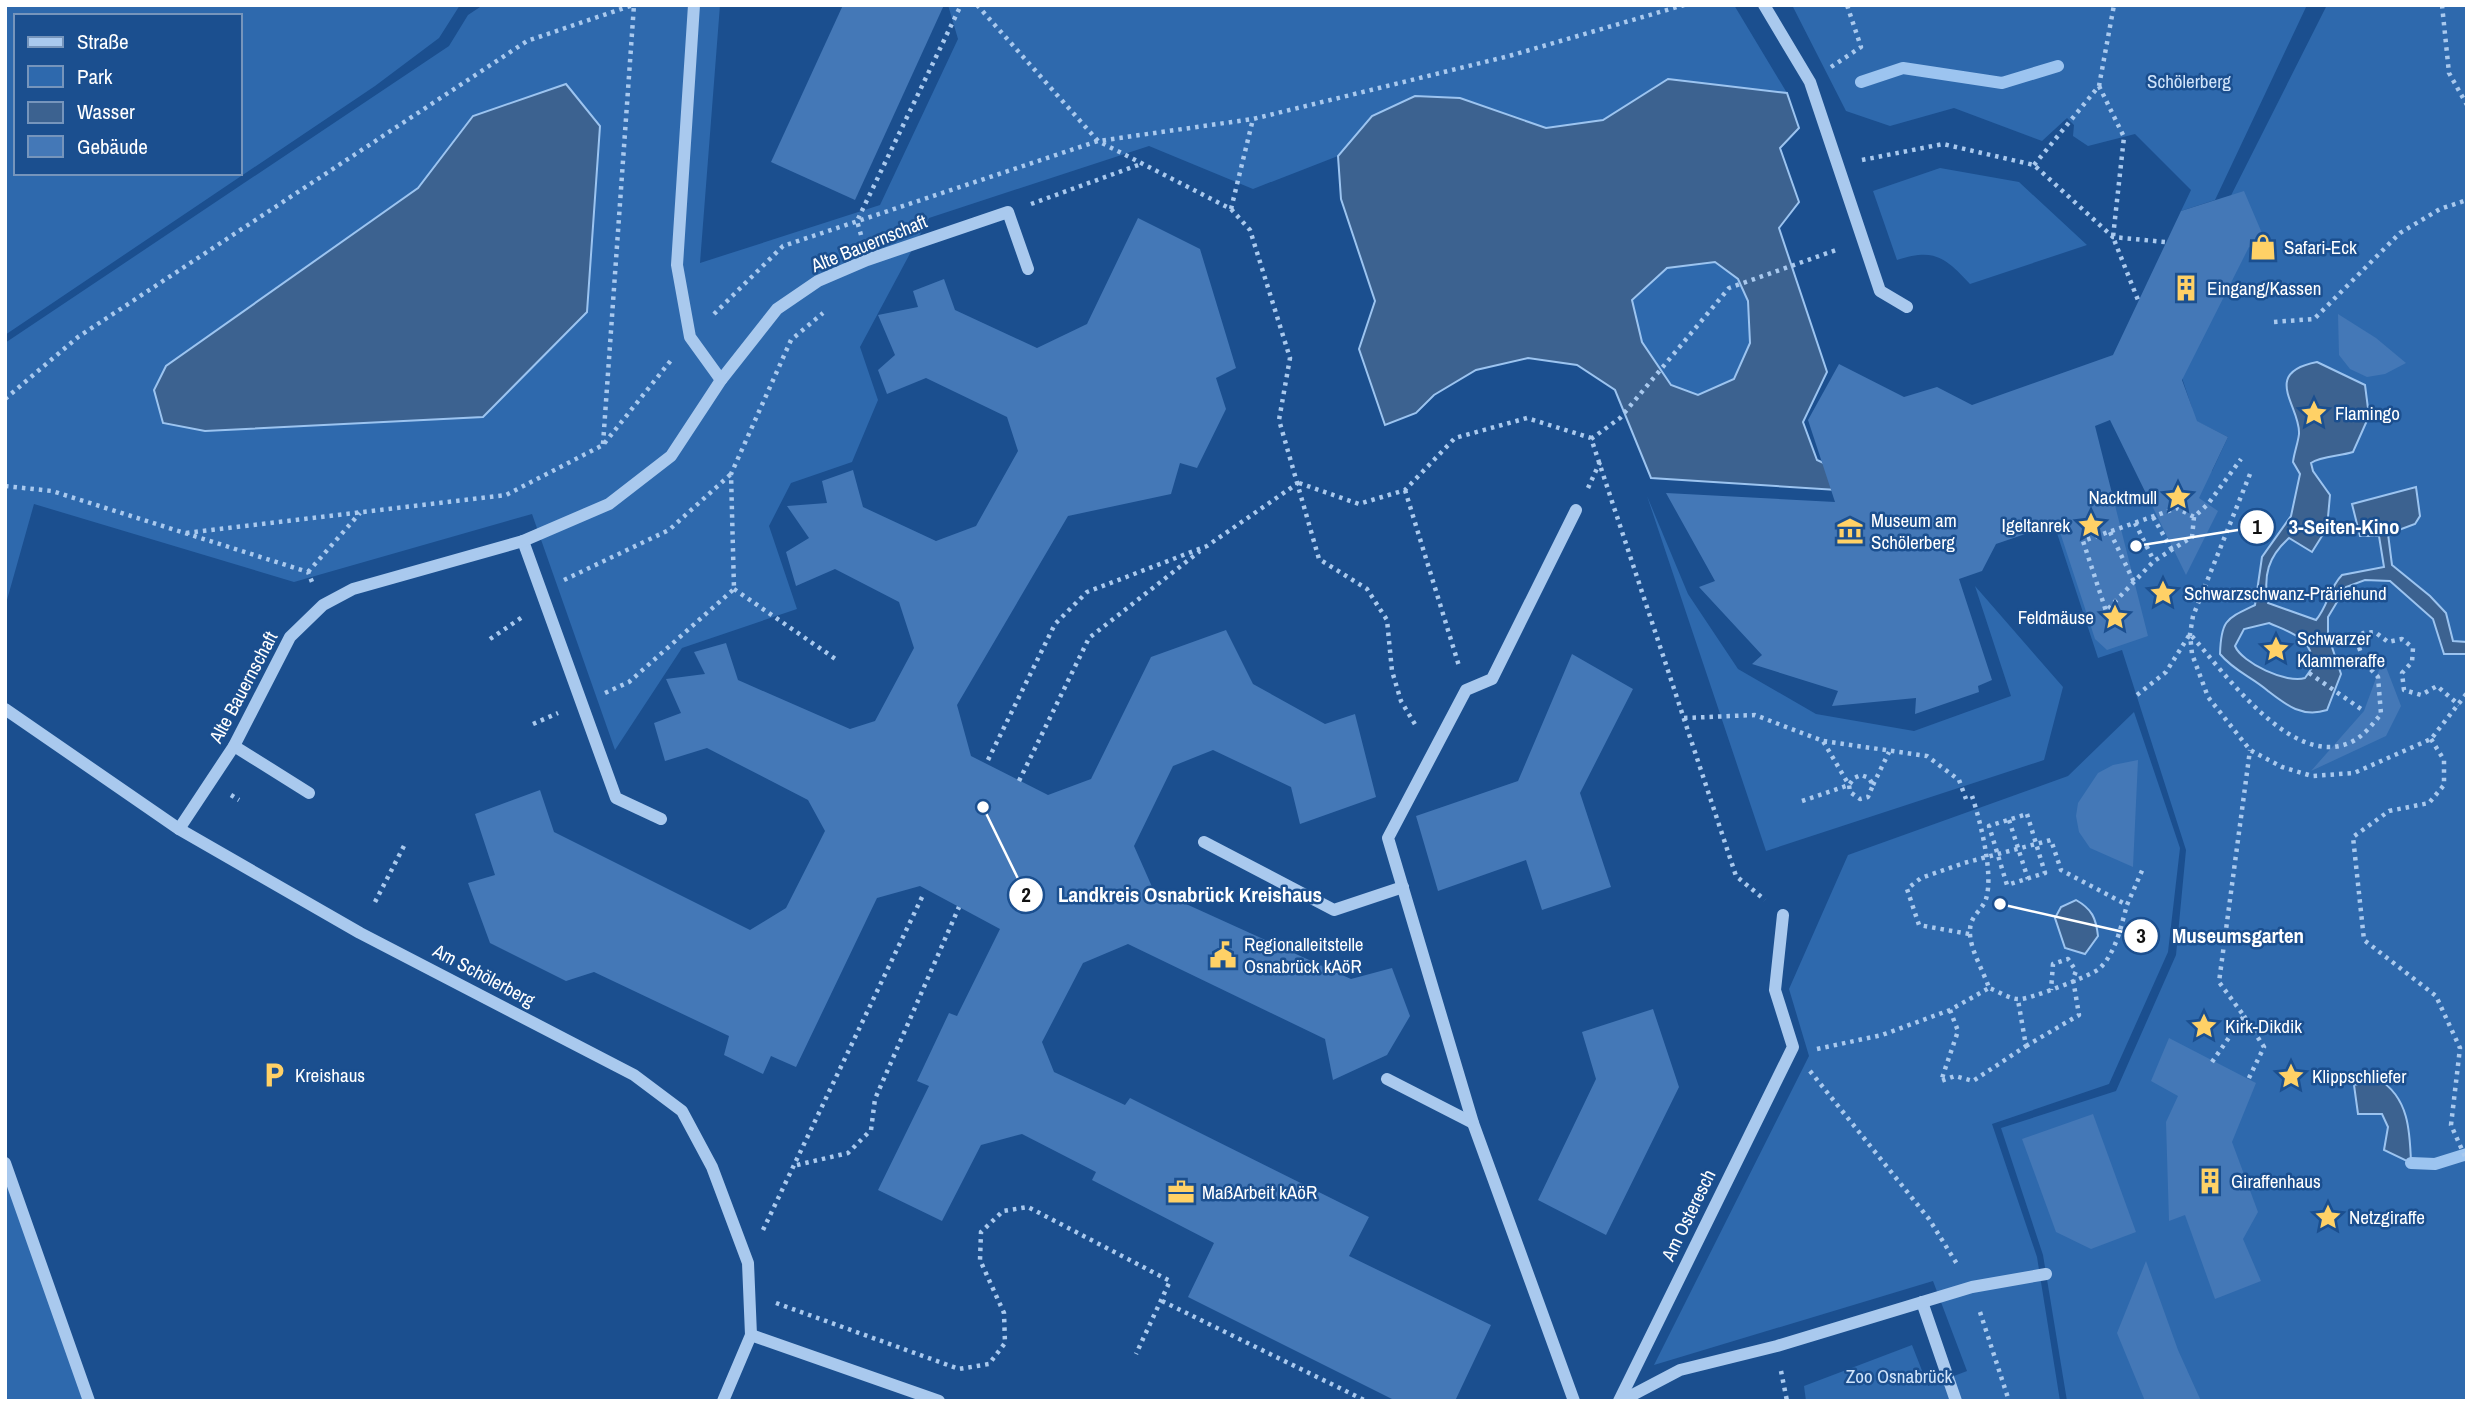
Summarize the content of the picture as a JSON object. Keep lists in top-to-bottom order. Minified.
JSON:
{"streets":{"street":["Alte Bauernschaft","Am Schölerberg","Am Osteresch"]},"crossings":[["Alte Bauernschaft","Am Schölerberg"]],"parks":["Schölerberg","Zoo Osnabrück"],"places":{"shop":["Safari-Eck"],"building":["Eingang/Kassen","Giraffenhaus"],"place":["Flamingo","Nacktmull","Igeltanrek","Schwarzschwanz-Präriehund","Feldmäuse","Schwarzer Klammeraffe","Kirk-Dikdik","Klippschliefer","Netzgiraffe"],"museum":["Museum am Schölerberg"],"other":["3-Seiten-Kino","Landkreis Osnabrück Kreishaus","Museumsgarten"],"public building":["Regionalleitstelle Osnabrück kAöR"],"parking":["Kreishaus"],"office":["MaßArbeit kAöR"]},"legend":["Straße","Park","Wasser","Gebäude"]}
